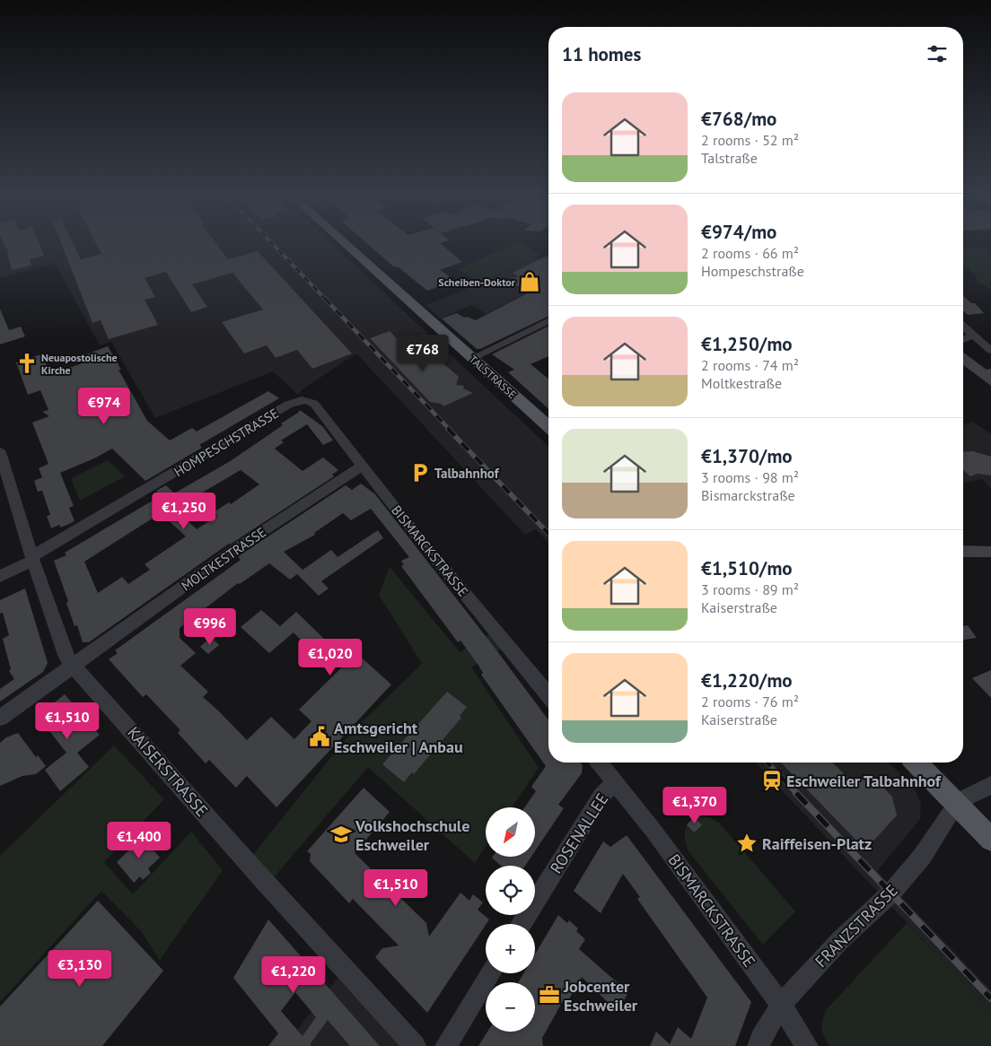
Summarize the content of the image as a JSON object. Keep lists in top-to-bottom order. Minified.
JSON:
{"streets":{"main road":["TALSTRASSE"],"street":["HOMPESCHSTRASSE","BISMARCKSTRASSE","MOLTKESTRASSE","KAISERSTRASSE","ROSENALLEE","FRANZSTRASSE"]},"crossings":[["HOMPESCHSTRASSE","BISMARCKSTRASSE"],["HOMPESCHSTRASSE","KAISERSTRASSE"],["BISMARCKSTRASSE","MOLTKESTRASSE"],["BISMARCKSTRASSE","ROSENALLEE"],["BISMARCKSTRASSE","FRANZSTRASSE"],["MOLTKESTRASSE","KAISERSTRASSE"]],"places":{"shop":["Scheiben-Doktor"],"church":["Neuapostolische Kirche"],"parking":["Talbahnhof"],"public building":["Amtsgericht Eschweiler | Anbau"],"station":["Eschweiler Talbahnhof"],"school or university":["Volkshochschule Eschweiler"],"place":["Raiffeisen-Platz"],"office":["Jobcenter Eschweiler"]},"north":"bottom left","page":{"heading":"11 homes","list":[{"name":"€768/mo","note":"2 rooms · 52 m² · Talstraße"},{"name":"€974/mo","note":"2 rooms · 66 m² · Hompeschstraße"},{"name":"€1,250/mo","note":"2 rooms · 74 m² · Moltkestraße"},{"name":"€1,370/mo","note":"3 rooms · 98 m² · Bismarckstraße"},{"name":"€1,510/mo","note":"3 rooms · 89 m² · Kaiserstraße"},{"name":"€1,220/mo","note":"2 rooms · 76 m² · Kaiserstraße"}],"price":["€768","€974","€1,250","€996","€1,020","€1,510","€1,370","€1,400","€1,510","€3,130","€1,220"],"map_buttons":["+","−"]}}
